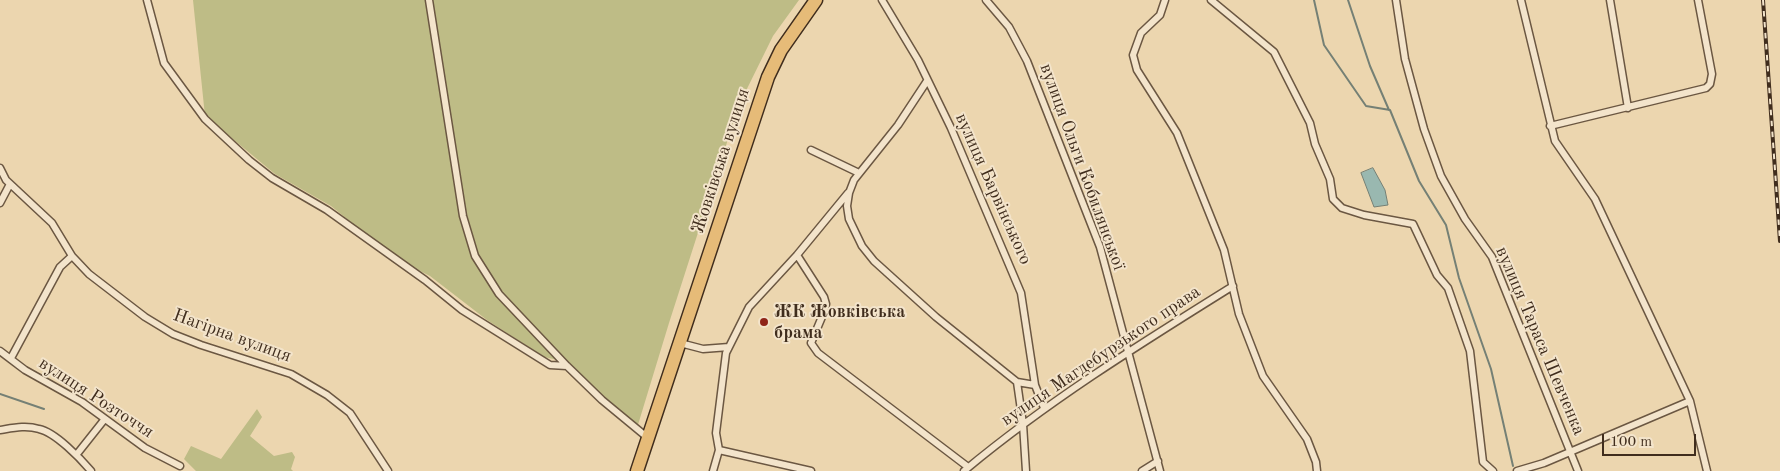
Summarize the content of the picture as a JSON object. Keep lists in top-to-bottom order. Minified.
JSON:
{"streets":{"highway":["Жовківська вулиця"],"street":["вулиця Ольги Кобилянської","вулиця Барвінського","Нагірна вулиця","вулиця Тараса Шевченка","вулиця Магдебурзького права","вулиця Розточчя"]},"crossings":[["вулиця Ольги Кобилянської","вулиця Магдебурзького права"],["вулиця Барвінського","вулиця Магдебурзького права"]],"places":["ЖК Жовківська брама"],"scale_bar":"100 m"}
